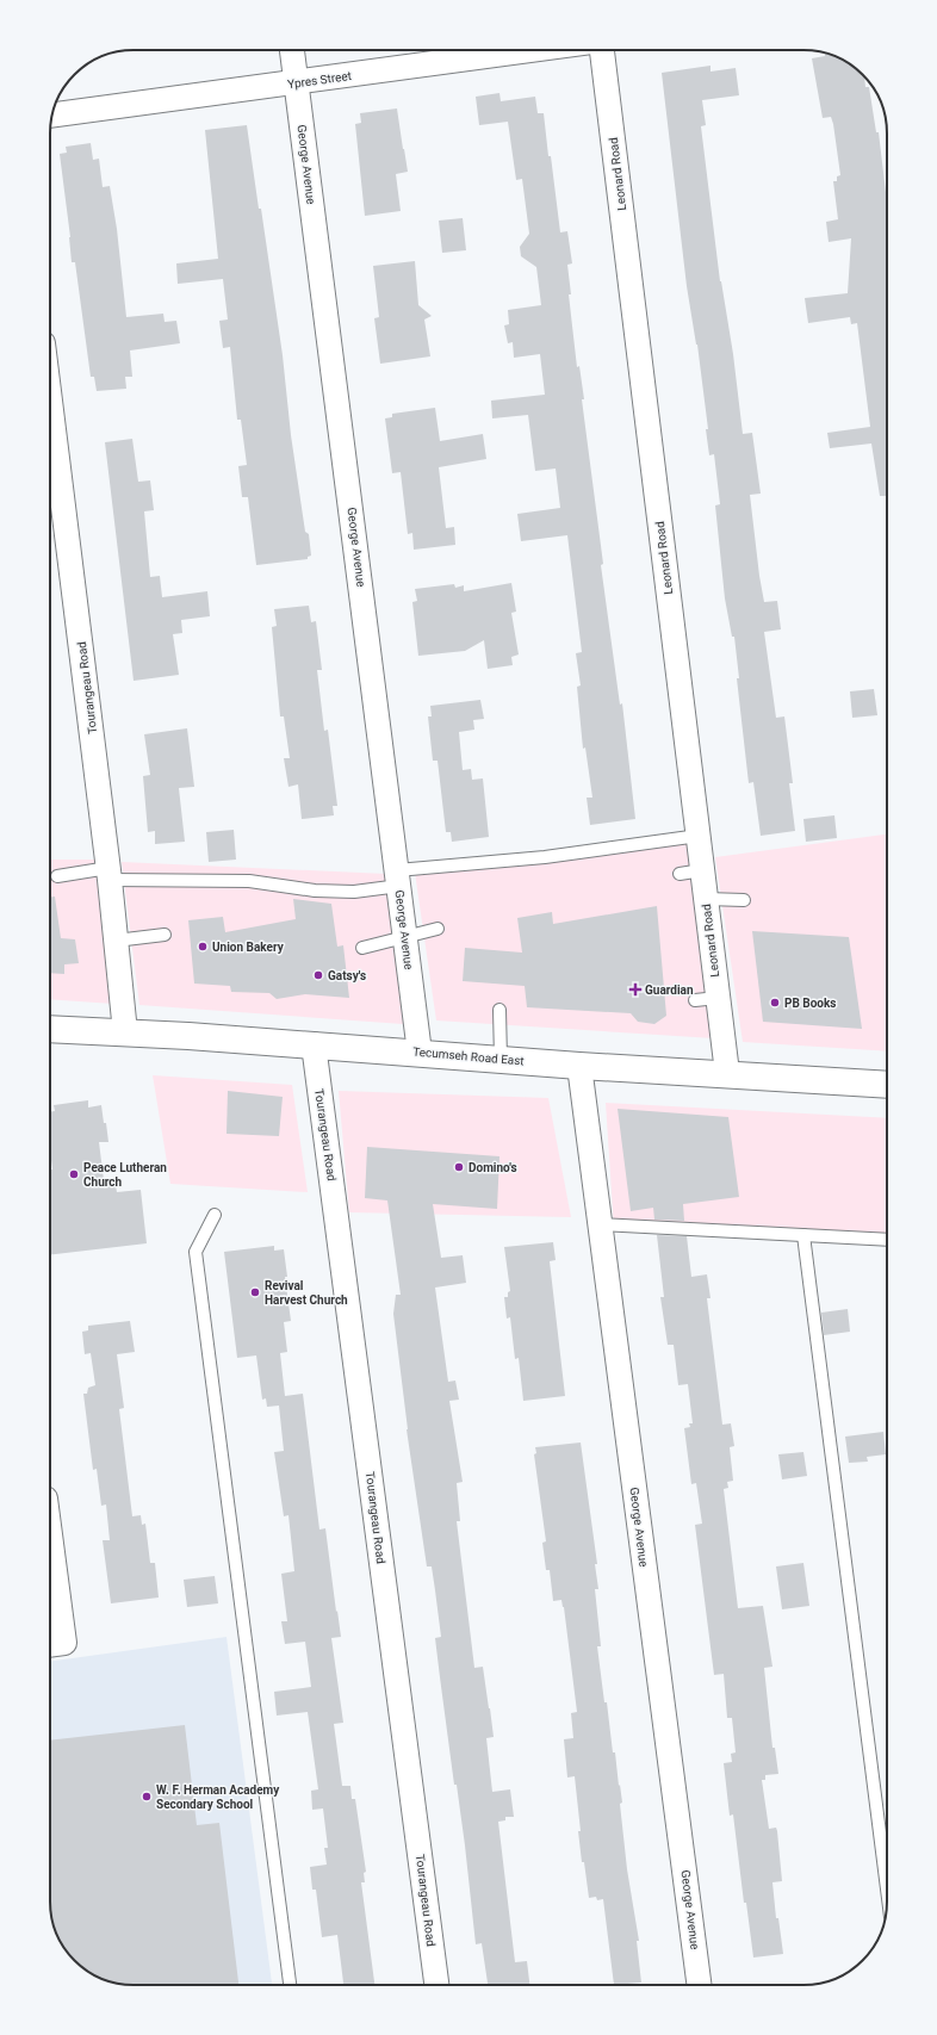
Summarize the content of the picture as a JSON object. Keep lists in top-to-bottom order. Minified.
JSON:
{"streets":{"main road":["Tecumseh Road East"],"street":["Ypres Street","George Avenue","Leonard Road","Tourangeau Road"]},"crossings":[["Ypres Street","George Avenue"],["George Avenue","Tecumseh Road East"],["Leonard Road","Tecumseh Road East"],["Tourangeau Road","Tecumseh Road East"]],"places":{"other":["Union Bakery","Gatsy's","PB Books","Domino's","Peace Lutheran Church","Revival Harvest Church","W. F. Herman Academy Secondary School"],"health":["Guardian"]}}
